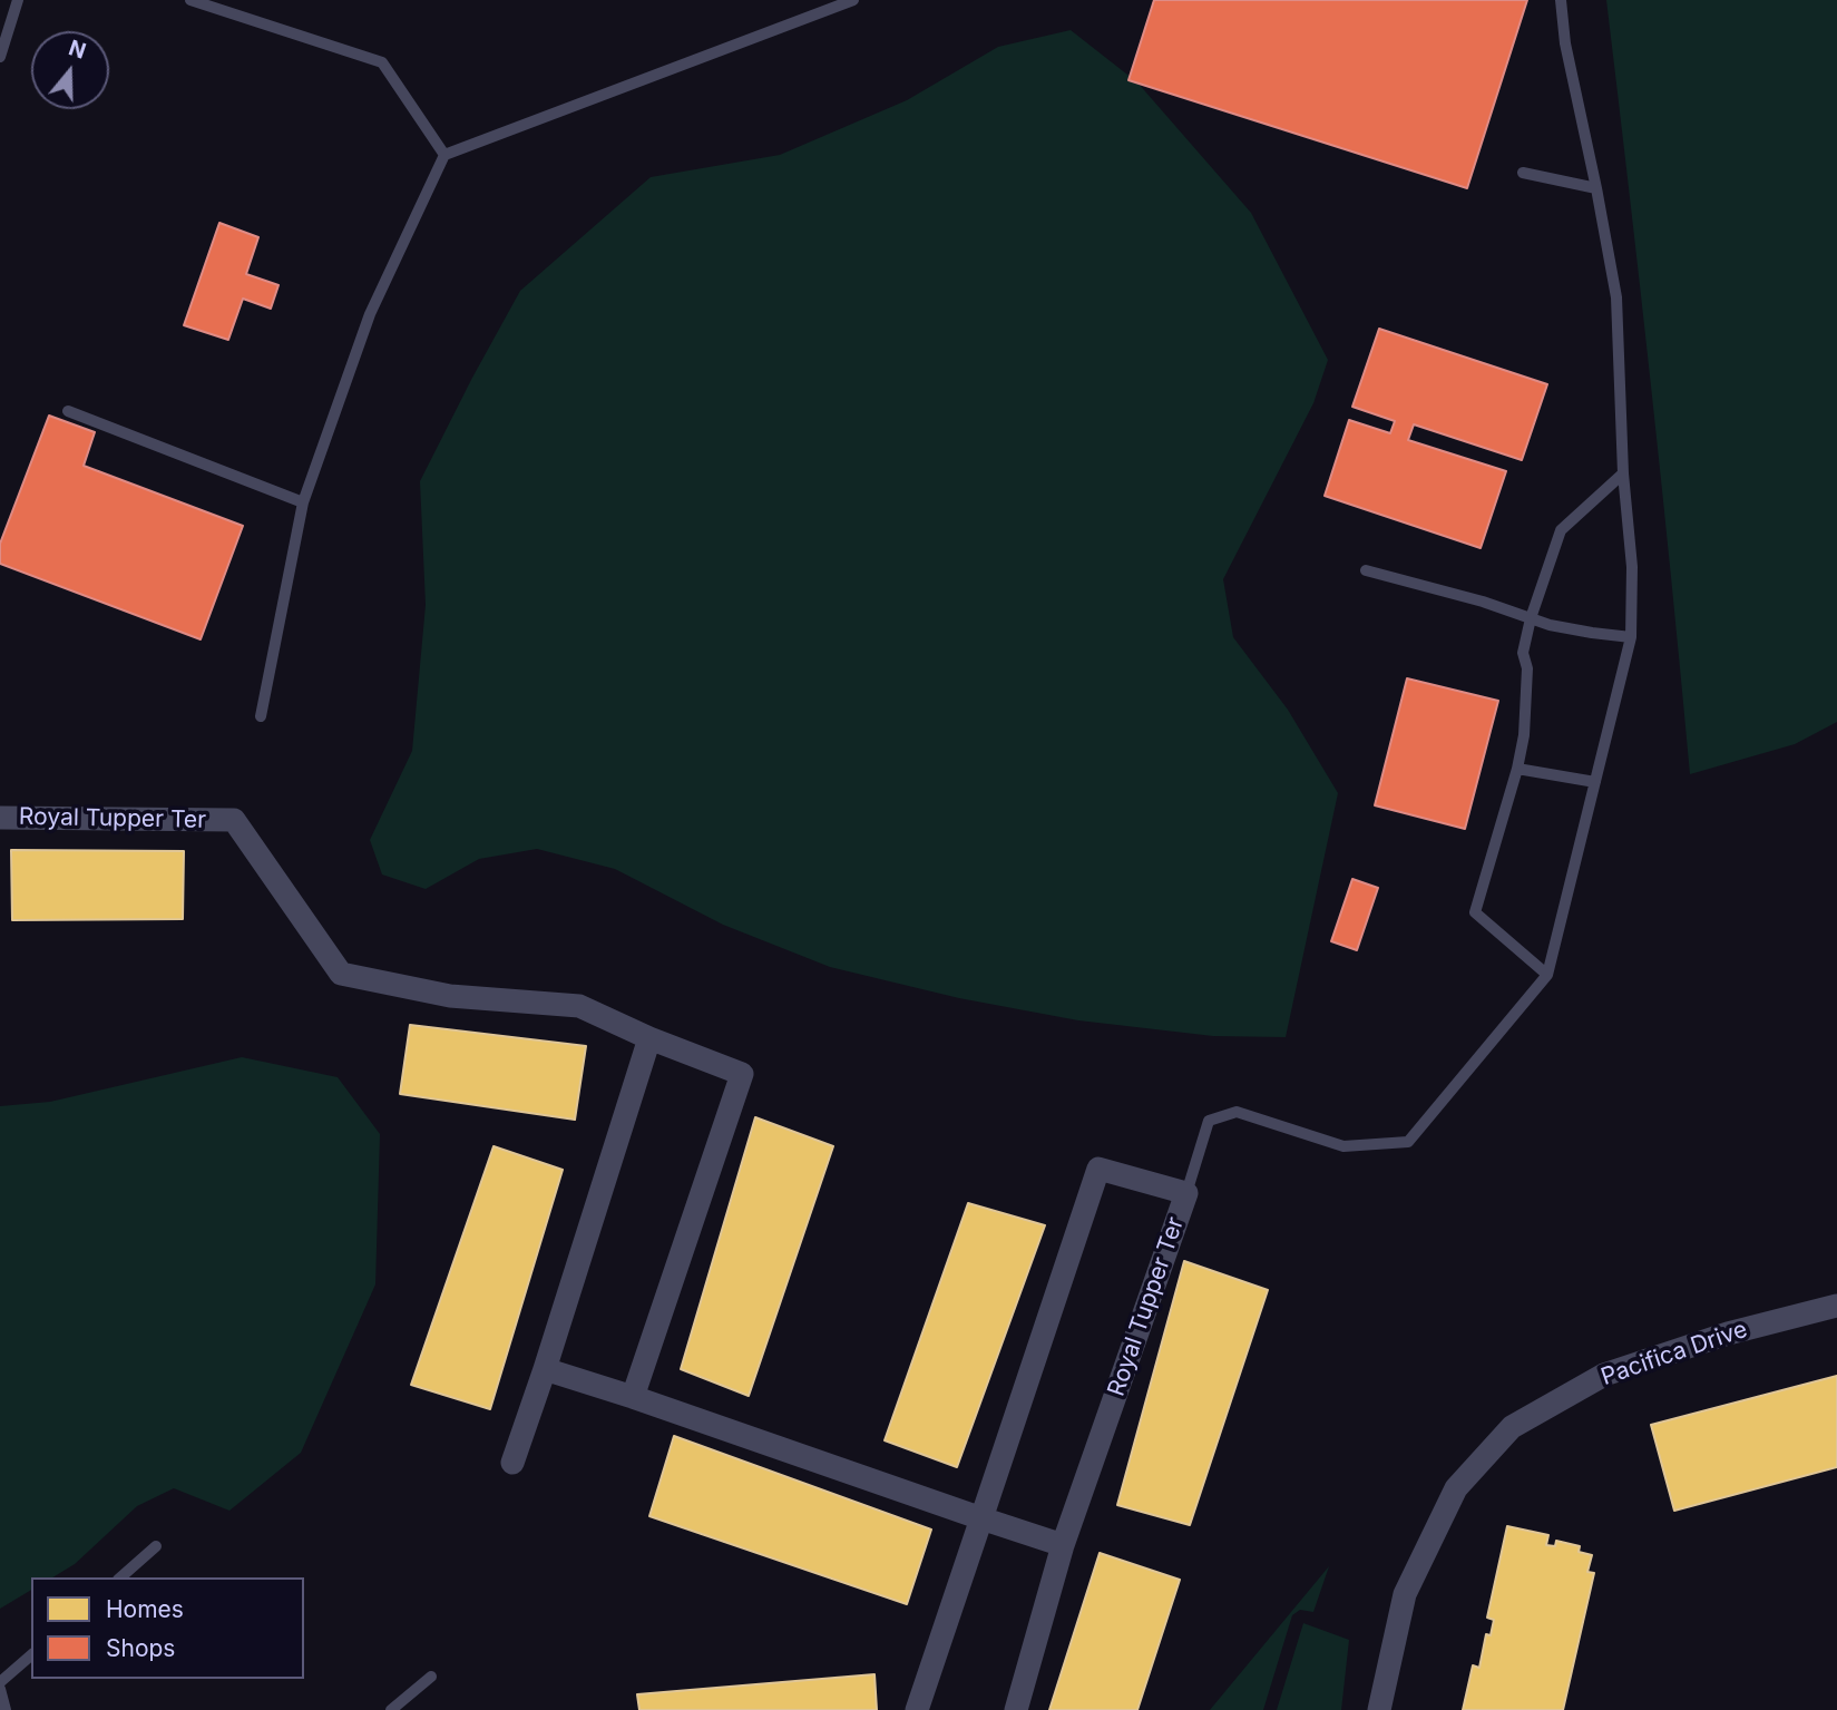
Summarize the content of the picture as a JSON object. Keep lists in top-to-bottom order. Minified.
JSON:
{"streets":{"street":["Royal Tupper Ter","Pacifica Drive"]},"legend":["Homes","Shops"],"north":"top"}
